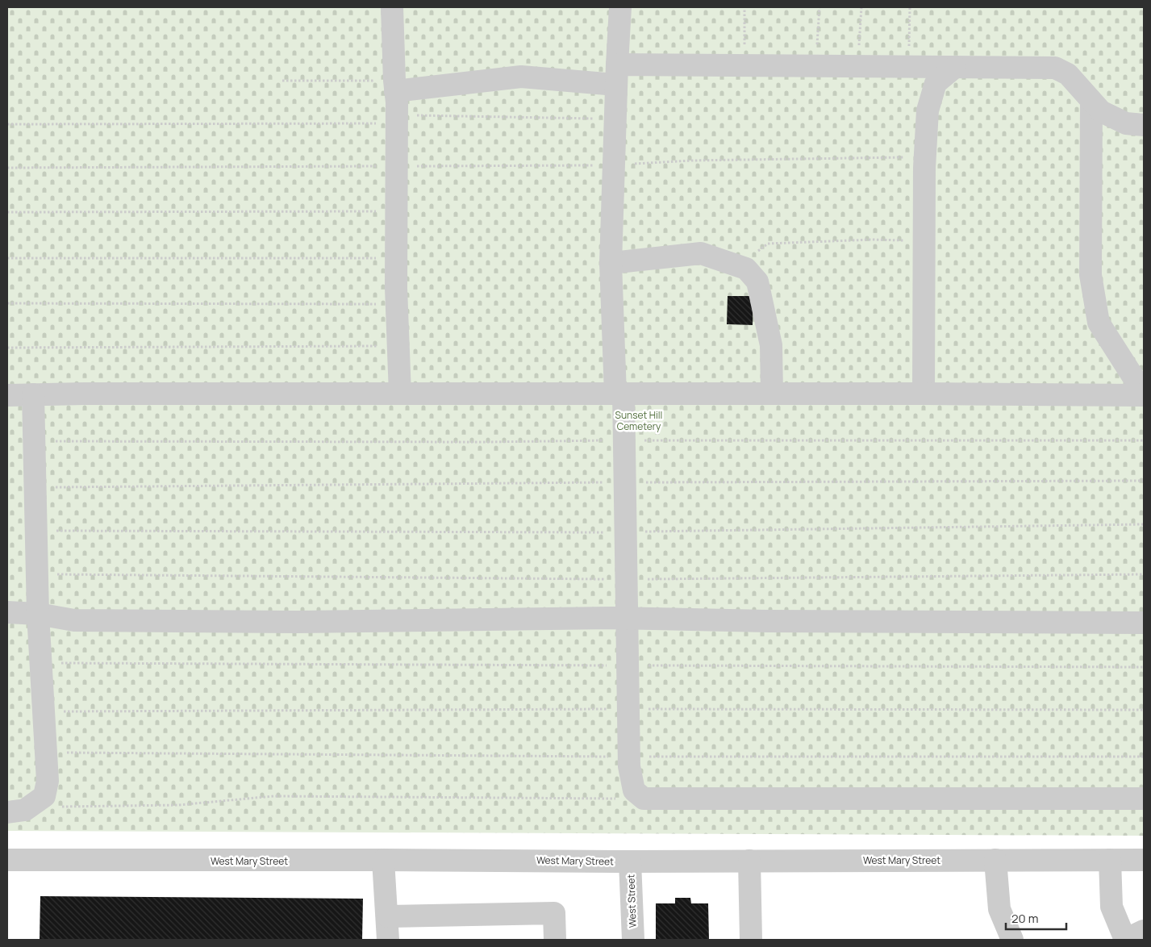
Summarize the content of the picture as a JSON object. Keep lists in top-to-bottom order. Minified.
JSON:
{"streets":{"street":["West Mary Street","West Street"]},"crossings":[["West Mary Street","West Street"]],"parks":["Sunset Hill Cemetery"],"scale_bar":"20 m"}
